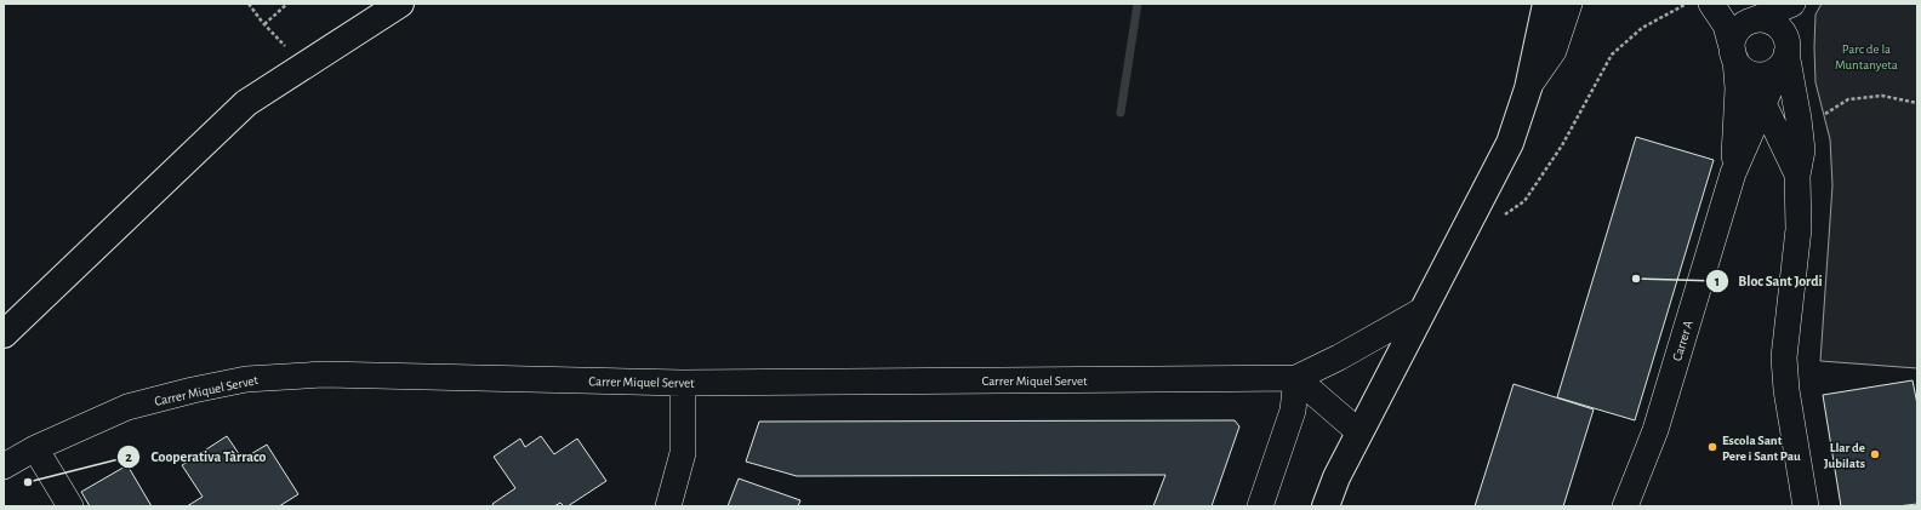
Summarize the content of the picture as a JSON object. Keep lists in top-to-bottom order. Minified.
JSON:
{"streets":{"street":["Carrer A","Carrer Miquel Servet"]},"parks":["Parc de la Muntanyeta"],"places":["Bloc Sant Jordi","Escola Sant Pere i Sant Pau","Llar de Jubilats","Cooperativa Tàrraco"]}
